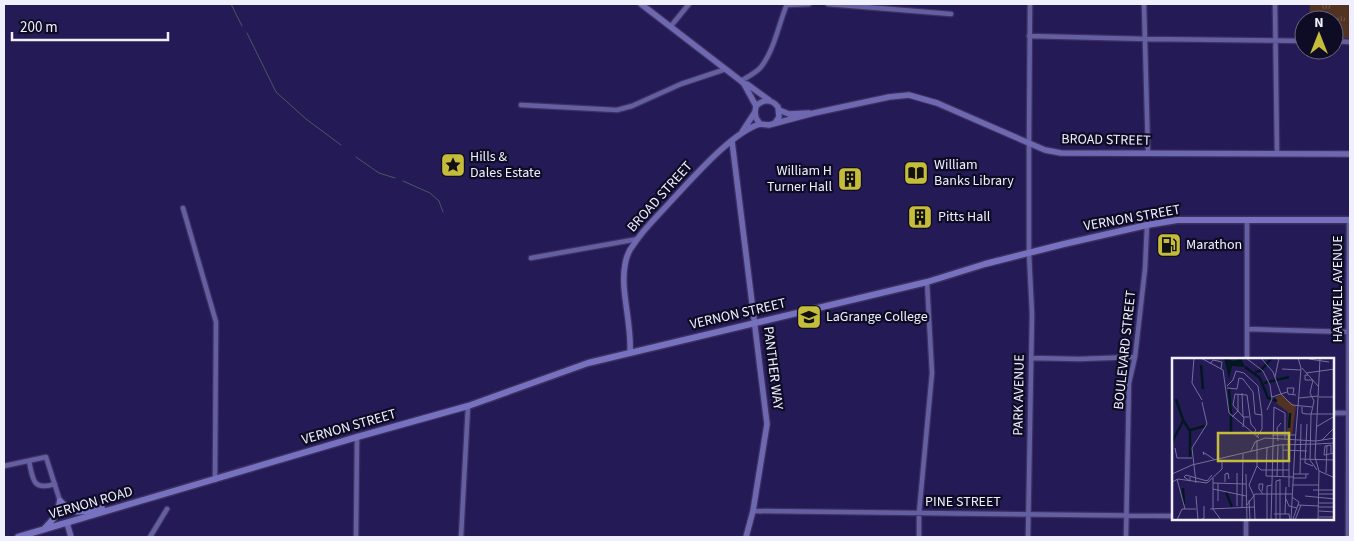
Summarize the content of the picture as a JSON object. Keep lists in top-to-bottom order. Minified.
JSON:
{"streets":{"main road":["BROAD STREET","VERNON STREET","PANTHER WAY","VERNON ROAD"],"street":["HARWELL AVENUE","BOULEVARD STREET","PARK AVENUE","PINE STREET"]},"crossings":[["BROAD STREET","VERNON STREET"],["BROAD STREET","PANTHER WAY"],["BROAD STREET","PARK AVENUE"],["VERNON STREET","HARWELL AVENUE"],["VERNON STREET","BOULEVARD STREET"],["VERNON STREET","PANTHER WAY"],["VERNON STREET","PARK AVENUE"],["VERNON STREET","VERNON ROAD"],["BOULEVARD STREET","PINE STREET"],["PANTHER WAY","PINE STREET"],["PARK AVENUE","PINE STREET"]],"places":{"place":["Hills & Dales Estate"],"library":["William Banks Library"],"building":["William H Turner Hall","Pitts Hall"],"fuel station":["Marathon"],"school or university":["LaGrange College"]},"scale_bar":"200 m","north":"top"}
